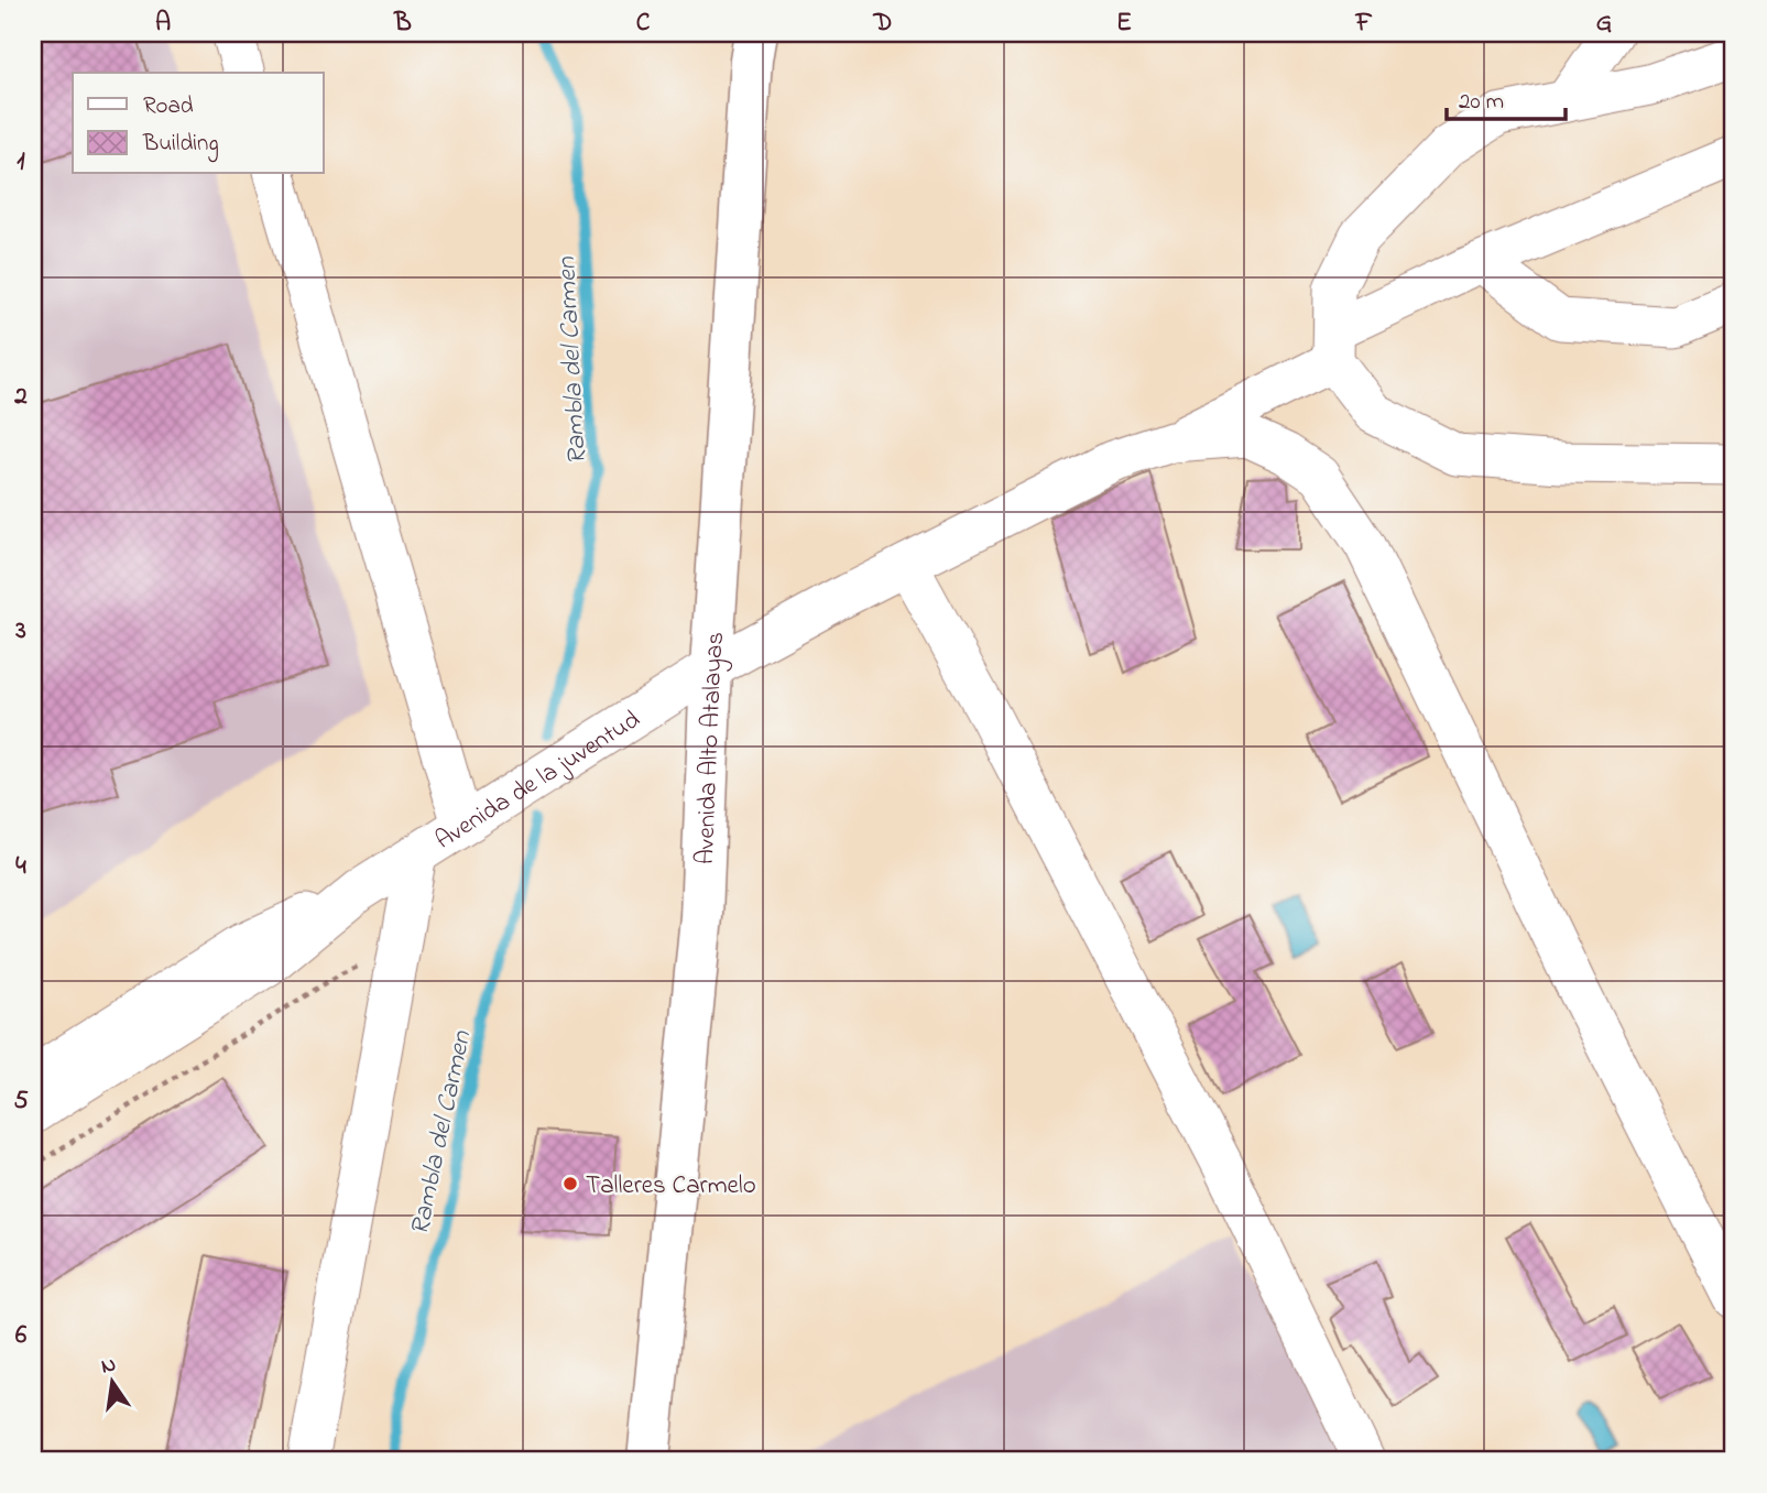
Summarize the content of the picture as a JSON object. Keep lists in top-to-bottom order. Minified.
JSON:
{"streets":{"main road":["Avenida Alto Atalayas"],"street":["Avenida de la juventud"]},"crossings":[["Avenida Alto Atalayas","Avenida de la juventud"]],"water":["Rambla del Carmen"],"places":["Talleres Carmelo"],"legend":["Road","Building"],"scale_bar":"20 m","north":"top","grid":{"columns":["A","B","C","D","E","F","G"],"rows":["1","2","3","4","5","6"]}}
